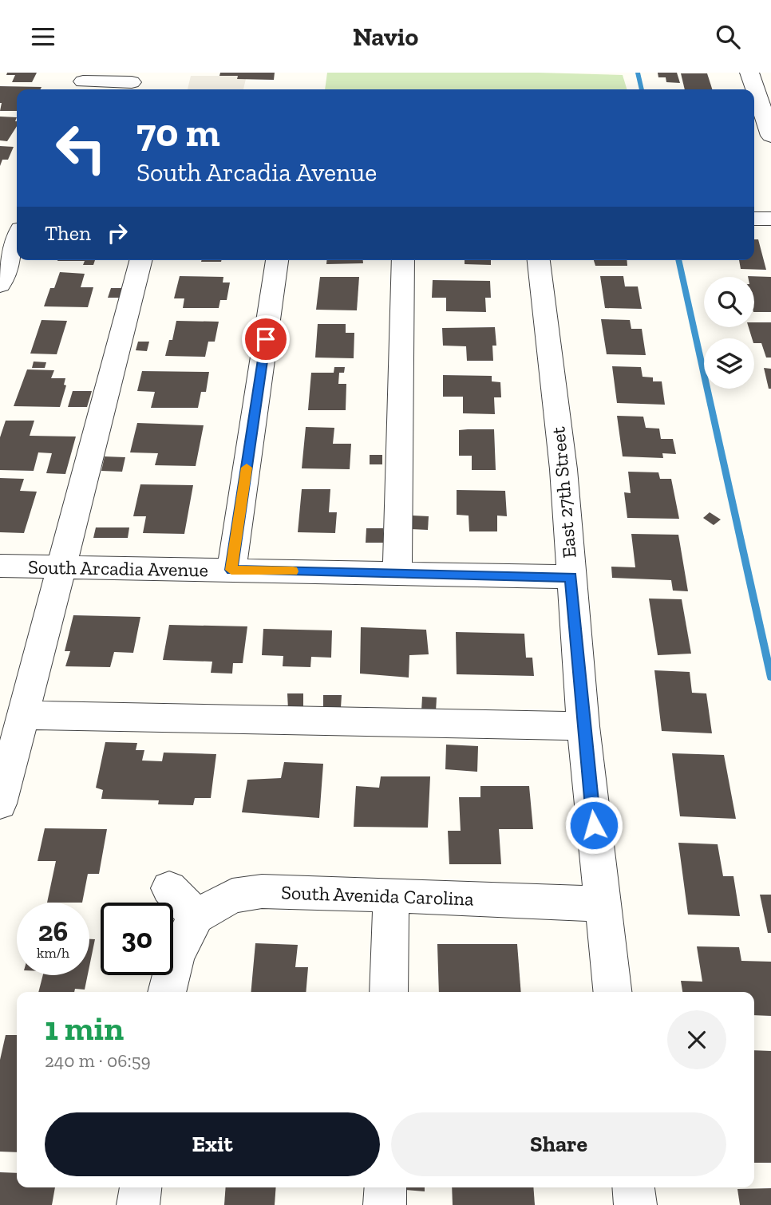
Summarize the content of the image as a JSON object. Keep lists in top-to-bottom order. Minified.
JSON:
{"streets":{"street":["East 27th Street","South Arcadia Avenue","South Avenida Carolina"]},"crossings":[["East 27th Street","South Arcadia Avenue"],["East 27th Street","South Avenida Carolina"]],"page":{"header":"Navio","turn":["70 m","South Arcadia Avenue"],"then":"Then","speed":"26 km/h","limit":"30","heading":["1 min","240 m · 06:59"],"buttons":["Exit","Share"]}}
